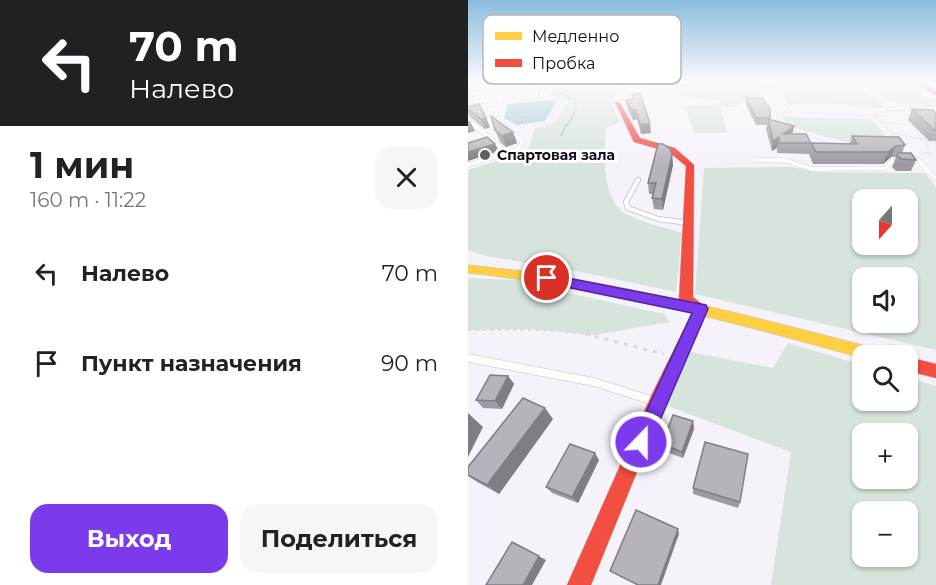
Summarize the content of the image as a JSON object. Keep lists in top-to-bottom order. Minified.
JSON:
{"places":["Спартовая зала"],"legend":["Медленно","Пробка"],"north":"bottom","page":{"turn":["70 m","Налево"],"heading":["1 мин","160 m · 11:22"],"map_buttons":["+","−"],"list":[{"name":"Налево","value":"70 m"},{"name":"Пункт назначения","value":"90 m"}],"buttons":["Выход","Поделиться"]}}
